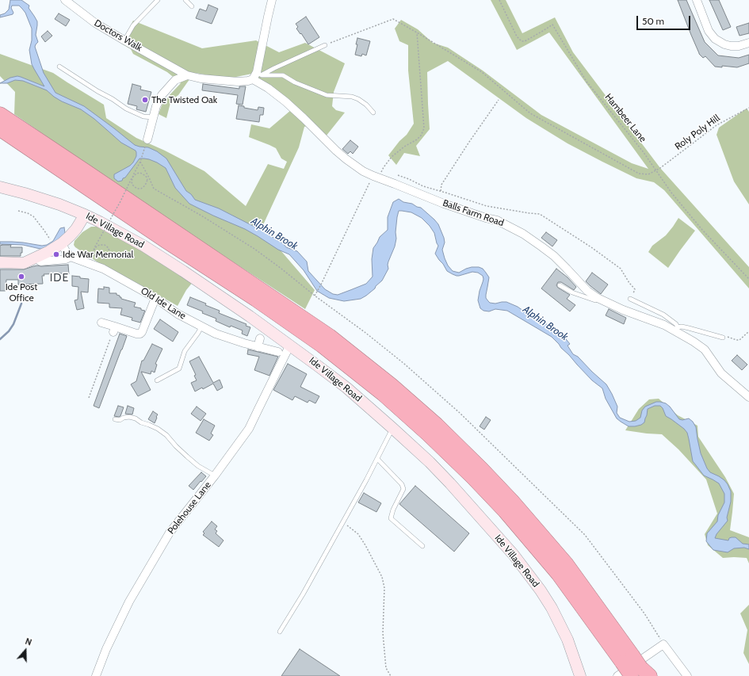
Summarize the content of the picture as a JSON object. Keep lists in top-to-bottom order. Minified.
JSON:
{"streets":{"street":["Doctors Walk","Balls Farm Road","Ide Village Road","Old Ide Lane","Polehouse Lane"],"path":["Hambeer Lane","Roly Poly Hill"]},"crossings":[["Hambeer Lane","Roly Poly Hill"],["Ide Village Road","Polehouse Lane"]],"districts":["IDE"],"water":["Alphin Brook"],"places":["The Twisted Oak","Ide War Memorial","Ide Post Office"],"scale_bar":"50 m","north":"top"}
